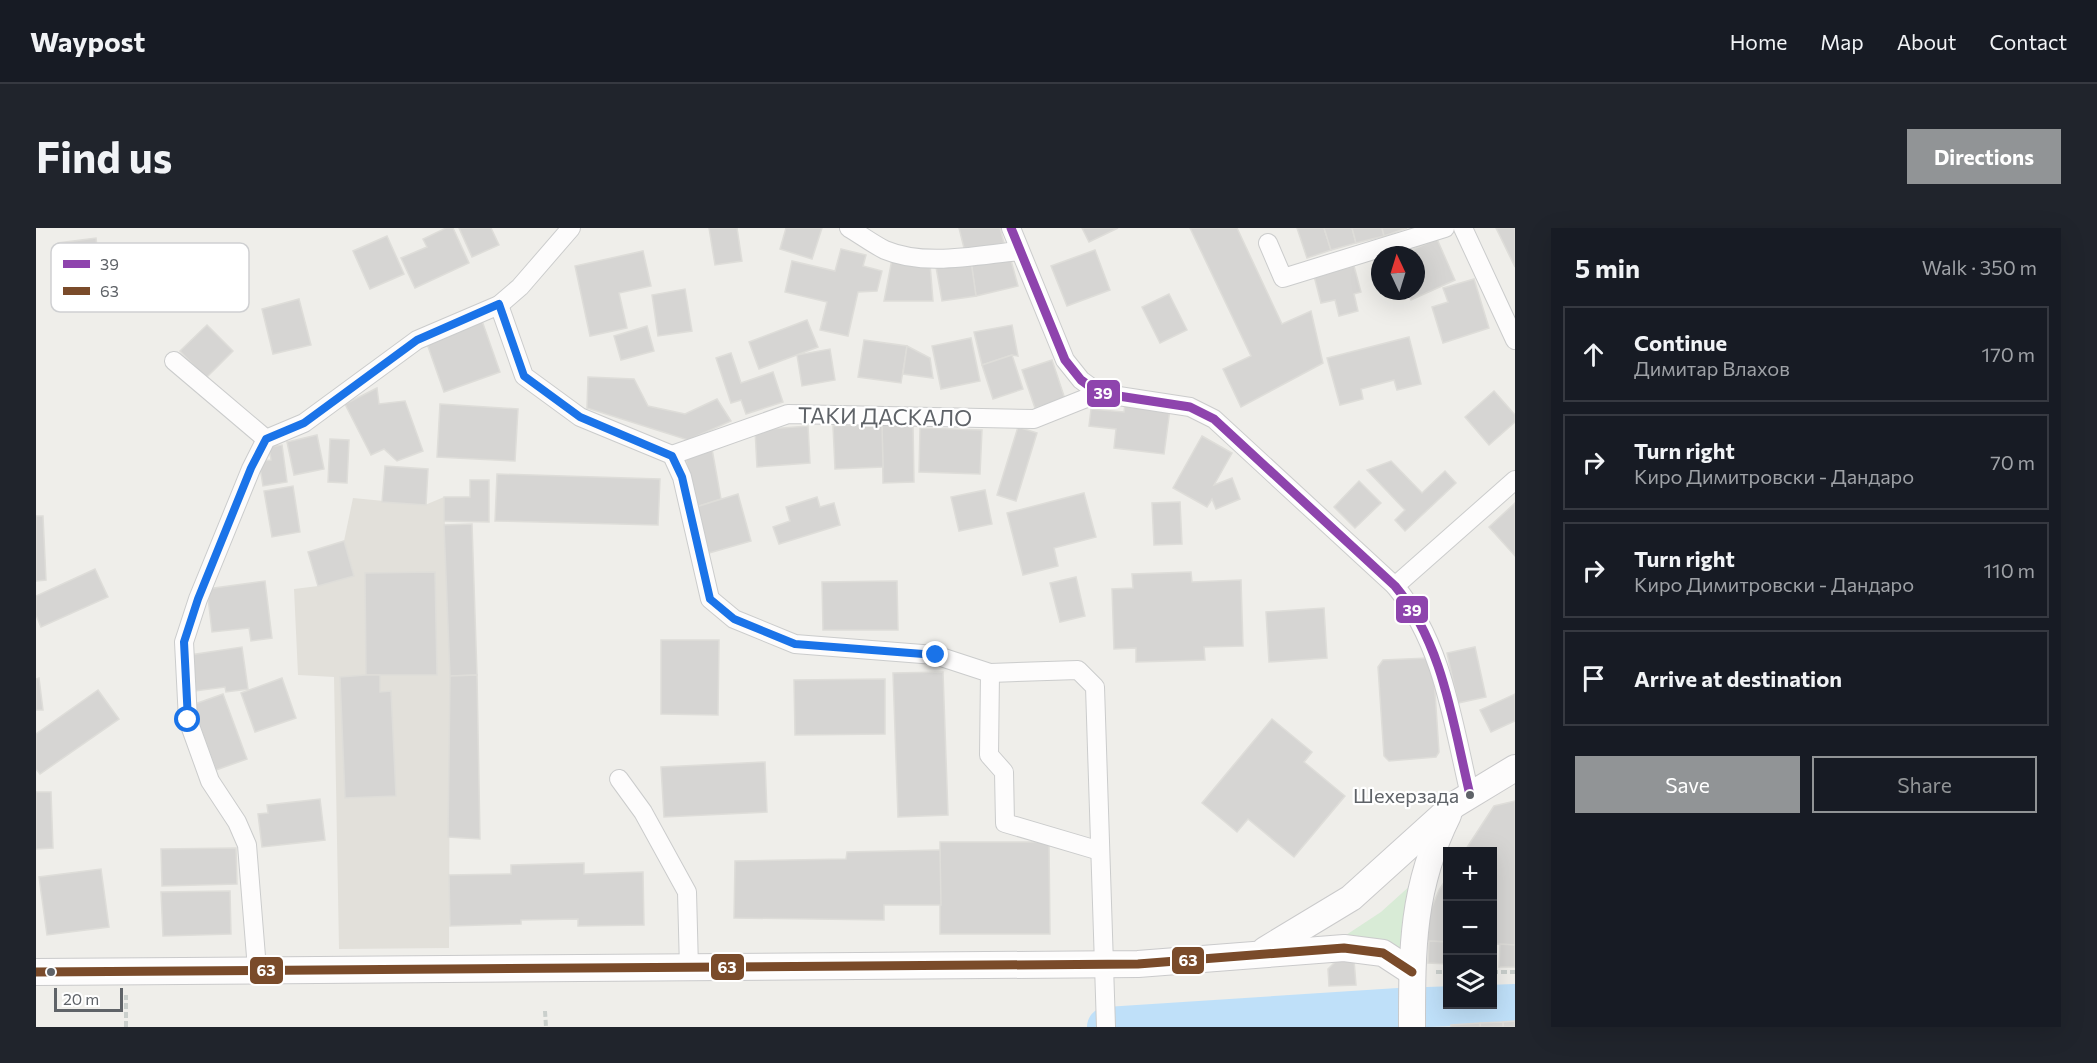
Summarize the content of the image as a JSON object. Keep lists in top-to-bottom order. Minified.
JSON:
{"streets":{"street":["ТАКИ ДАСКАЛО"]},"places":["Шехерзада"],"lines":["transit line 39","transit line 63"],"legend":["39","63"],"scale_bar":"20 m","north":"top","page":{"header":"Waypost","nav":["Home","Map","About","Contact"],"buttons":["Directions",["Save","Share"]],"title":"Find us","heading":["5 min","Walk · 350 m"],"list":[["Continue","Димитар Влахов","170 m"],["Turn right","Киро Димитровски - Дандаро","70 m"],["Turn right","Киро Димитровски - Дандаро","110 m"],"Arrive at destination"],"map_buttons":["+","−"],"scale":"20 m"}}
